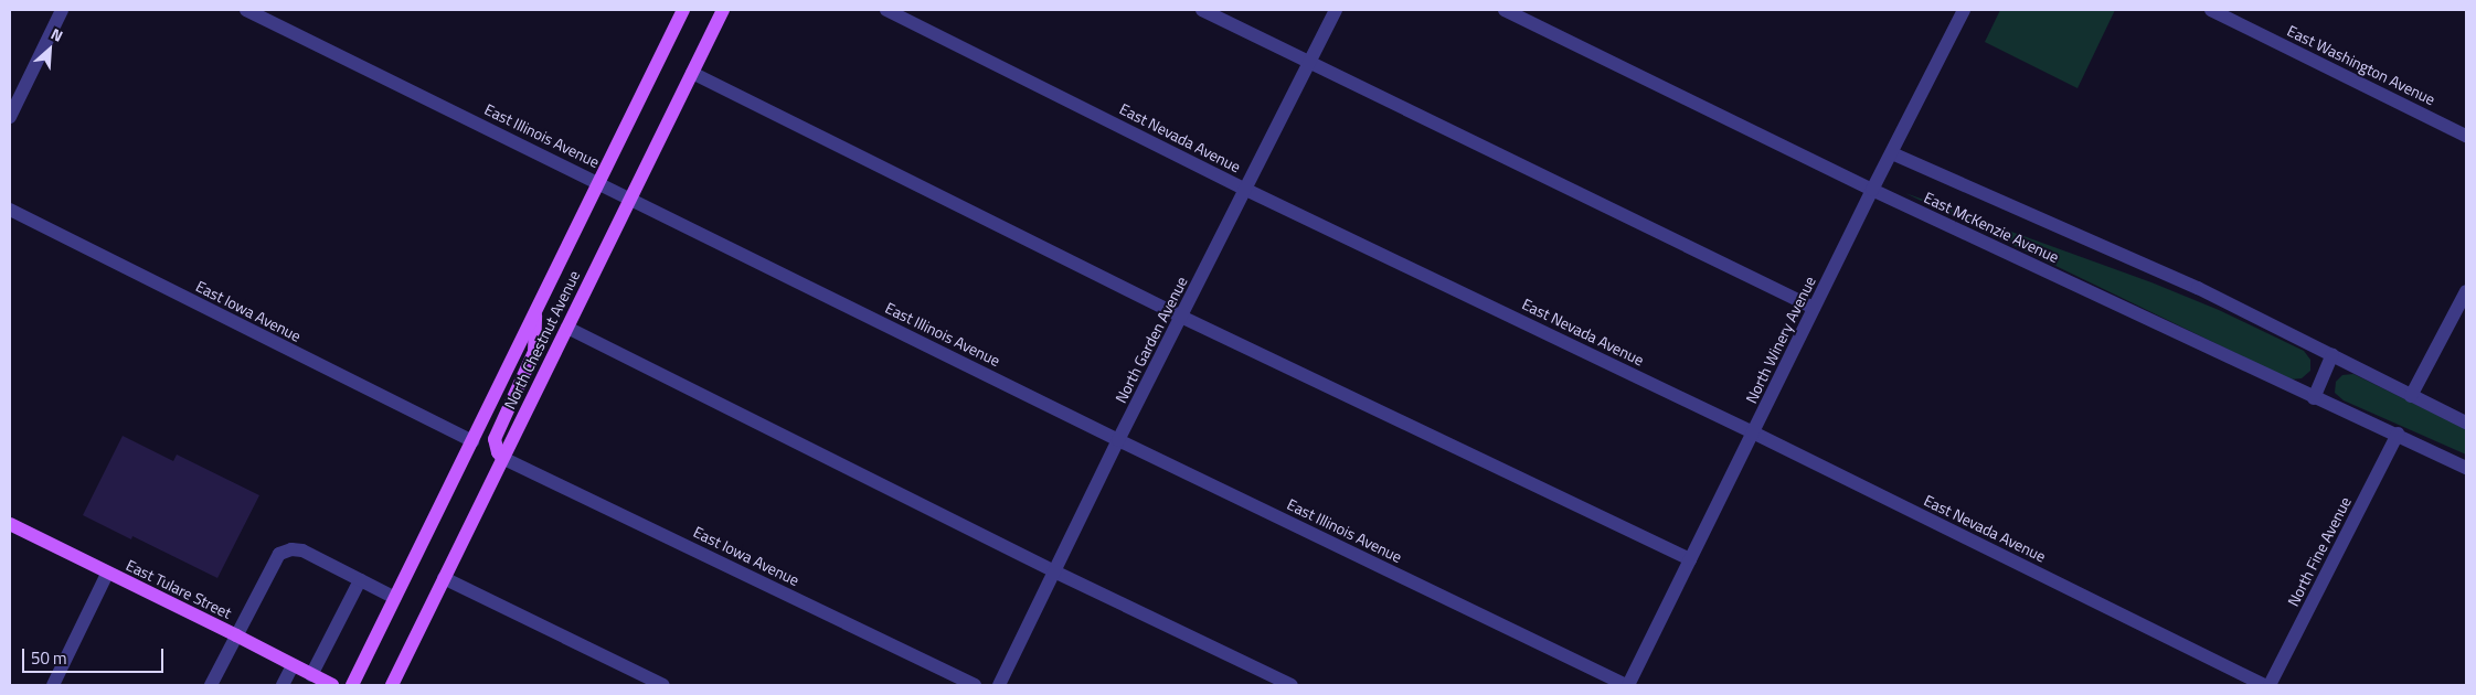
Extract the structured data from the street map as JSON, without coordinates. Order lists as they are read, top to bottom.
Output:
{
  "streets": {
    "main road": ["North Chestnut Avenue", "East Tulare Street"],
    "street": [
      "East Washington Avenue",
      "East Illinois Avenue",
      "East Nevada Avenue",
      "East McKenzie Avenue",
      "East Iowa Avenue",
      "North Garden Avenue",
      "North Winery Avenue",
      "North Fine Avenue"
    ]
  },
  "crossings": [
    ["East Illinois Avenue", "North Chestnut Avenue"],
    ["East Illinois Avenue", "North Garden Avenue"],
    ["East Illinois Avenue", "North Winery Avenue"],
    ["East Nevada Avenue", "North Garden Avenue"],
    ["East Nevada Avenue", "North Winery Avenue"],
    ["East McKenzie Avenue", "North Winery Avenue"],
    ["East McKenzie Avenue", "North Fine Avenue"],
    ["East Iowa Avenue", "North Chestnut Avenue"]
  ],
  "scale_bar": "50 m",
  "north": "top right"
}
